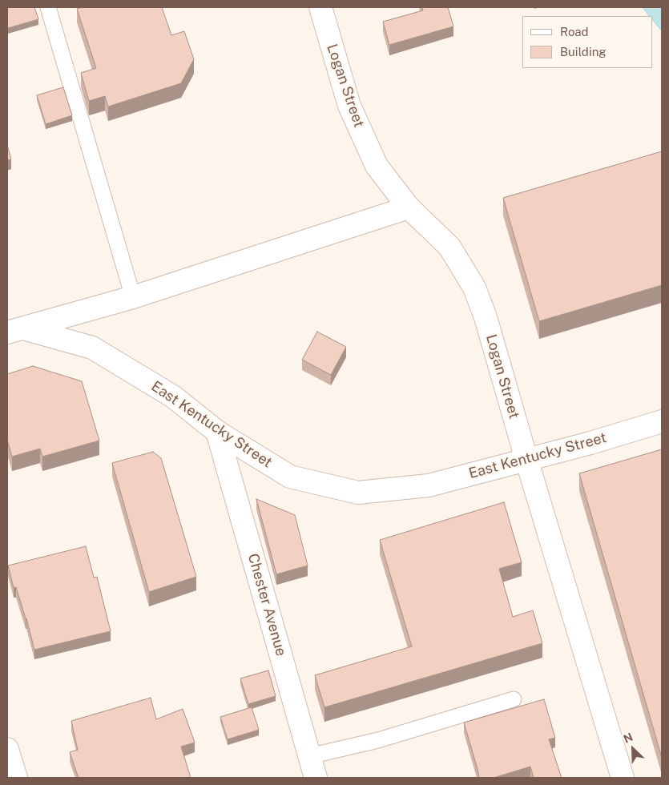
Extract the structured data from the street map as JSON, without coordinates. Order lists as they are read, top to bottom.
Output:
{
  "streets": {
    "street": ["Logan Street", "East Kentucky Street", "Chester Avenue"]
  },
  "crossings": [
    ["Logan Street", "East Kentucky Street"],
    ["East Kentucky Street", "Chester Avenue"]
  ],
  "legend": ["Road", "Building"],
  "north": "top left"
}
